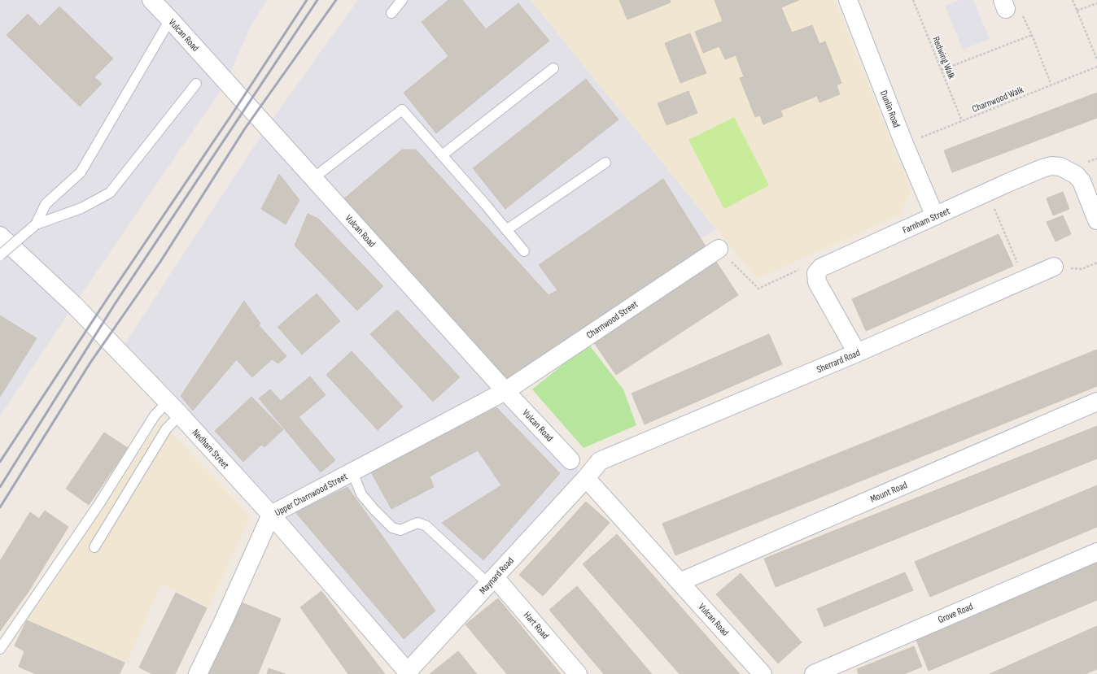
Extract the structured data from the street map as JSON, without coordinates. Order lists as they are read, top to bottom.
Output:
{
  "streets": {
    "street": [
      "Vulcan Road",
      "Dunlin Road",
      "Farnham Street",
      "Charnwood Street",
      "Sherrard Road",
      "Nedham Street",
      "Mount Road",
      "Upper Charnwood Street",
      "Maynard Road",
      "Grove Road",
      "Hart Road"
    ],
    "path": ["Redwing Walk", "Charnwood Walk"]
  },
  "crossings": [
    ["Vulcan Road", "Charnwood Street"],
    ["Vulcan Road", "Sherrard Road"],
    ["Vulcan Road", "Mount Road"],
    ["Vulcan Road", "Upper Charnwood Street"],
    ["Vulcan Road", "Maynard Road"],
    ["Redwing Walk", "Charnwood Walk"],
    ["Charnwood Walk", "Dunlin Road"],
    ["Dunlin Road", "Farnham Street"],
    ["Charnwood Street", "Upper Charnwood Street"],
    ["Sherrard Road", "Maynard Road"],
    ["Nedham Street", "Upper Charnwood Street"],
    ["Nedham Street", "Maynard Road"],
    ["Maynard Road", "Hart Road"]
  ]
}
